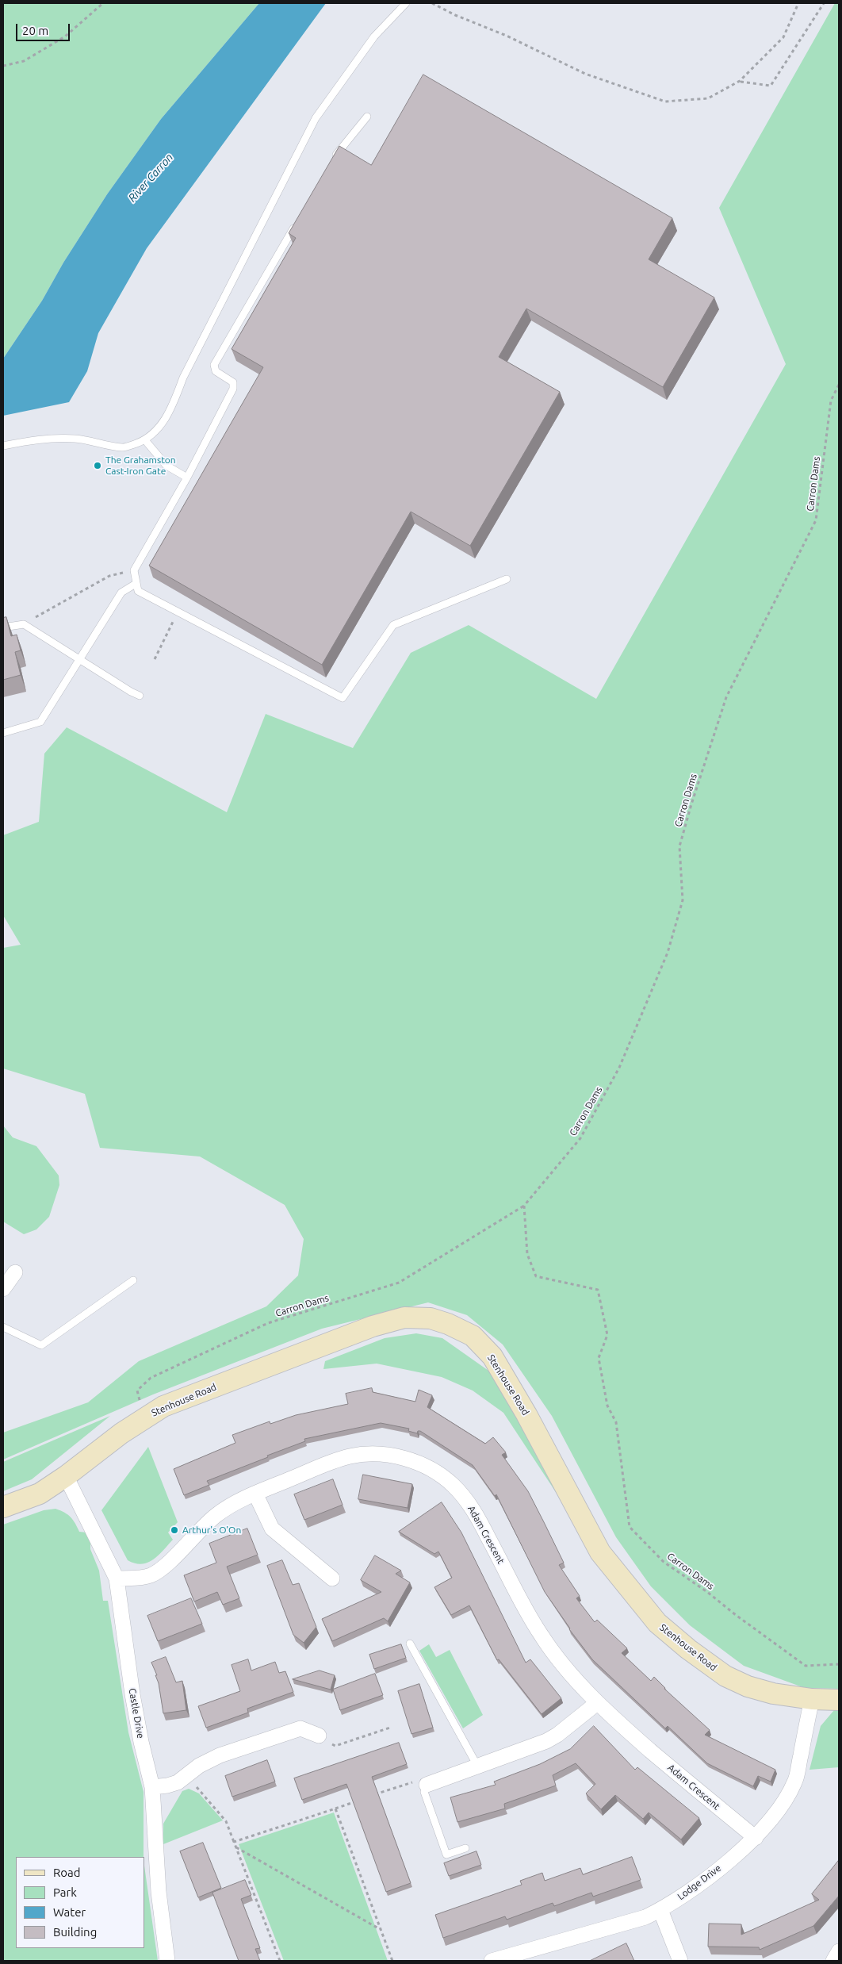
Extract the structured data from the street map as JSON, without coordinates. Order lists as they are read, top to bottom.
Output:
{
  "streets": {
    "street": [
      "Stenhouse Road",
      "Adam Crescent",
      "Castle Drive",
      "Lodge Drive"
    ],
    "path": ["Carron Dams"]
  },
  "crossings": [
    ["Stenhouse Road", "Castle Drive"],
    ["Stenhouse Road", "Lodge Drive"],
    ["Adam Crescent", "Castle Drive"],
    ["Adam Crescent", "Lodge Drive"]
  ],
  "water": ["River Carron"],
  "places": ["The Grahamston Cast-Iron Gate", "Arthur's O'On"],
  "legend": [
    "Road",
    "Park",
    "Water",
    "Building"
  ],
  "scale_bar": "20 m"
}
